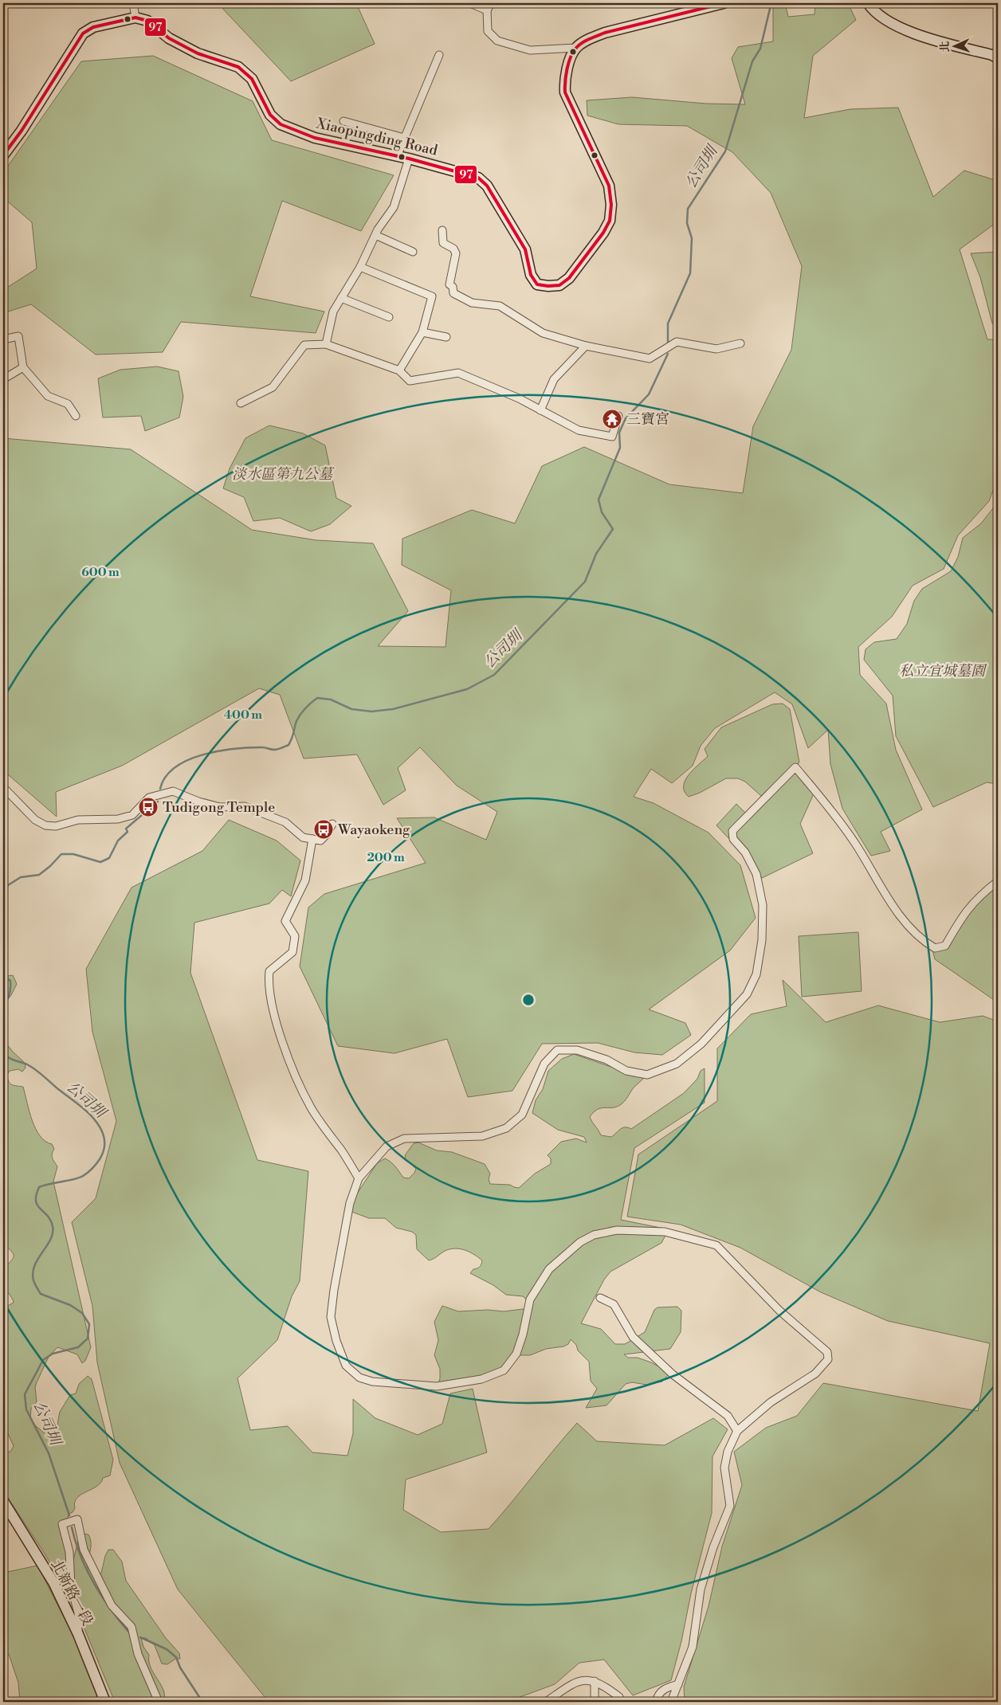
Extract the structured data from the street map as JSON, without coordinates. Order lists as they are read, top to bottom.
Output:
{
  "streets": {
    "street": ["Xiaopingding Road", "北新路一段"]
  },
  "water": ["公司圳"],
  "parks": ["淡水區第九公墓", "私立宜城墓園"],
  "places": {
    "temple": ["三寶宮"],
    "bus stop": ["Tudigong Temple", "Wayaokeng"]
  },
  "lines": ["transit line 97"],
  "north": "left",
  "rings": ["600 m", "400 m", "200 m"]
}
